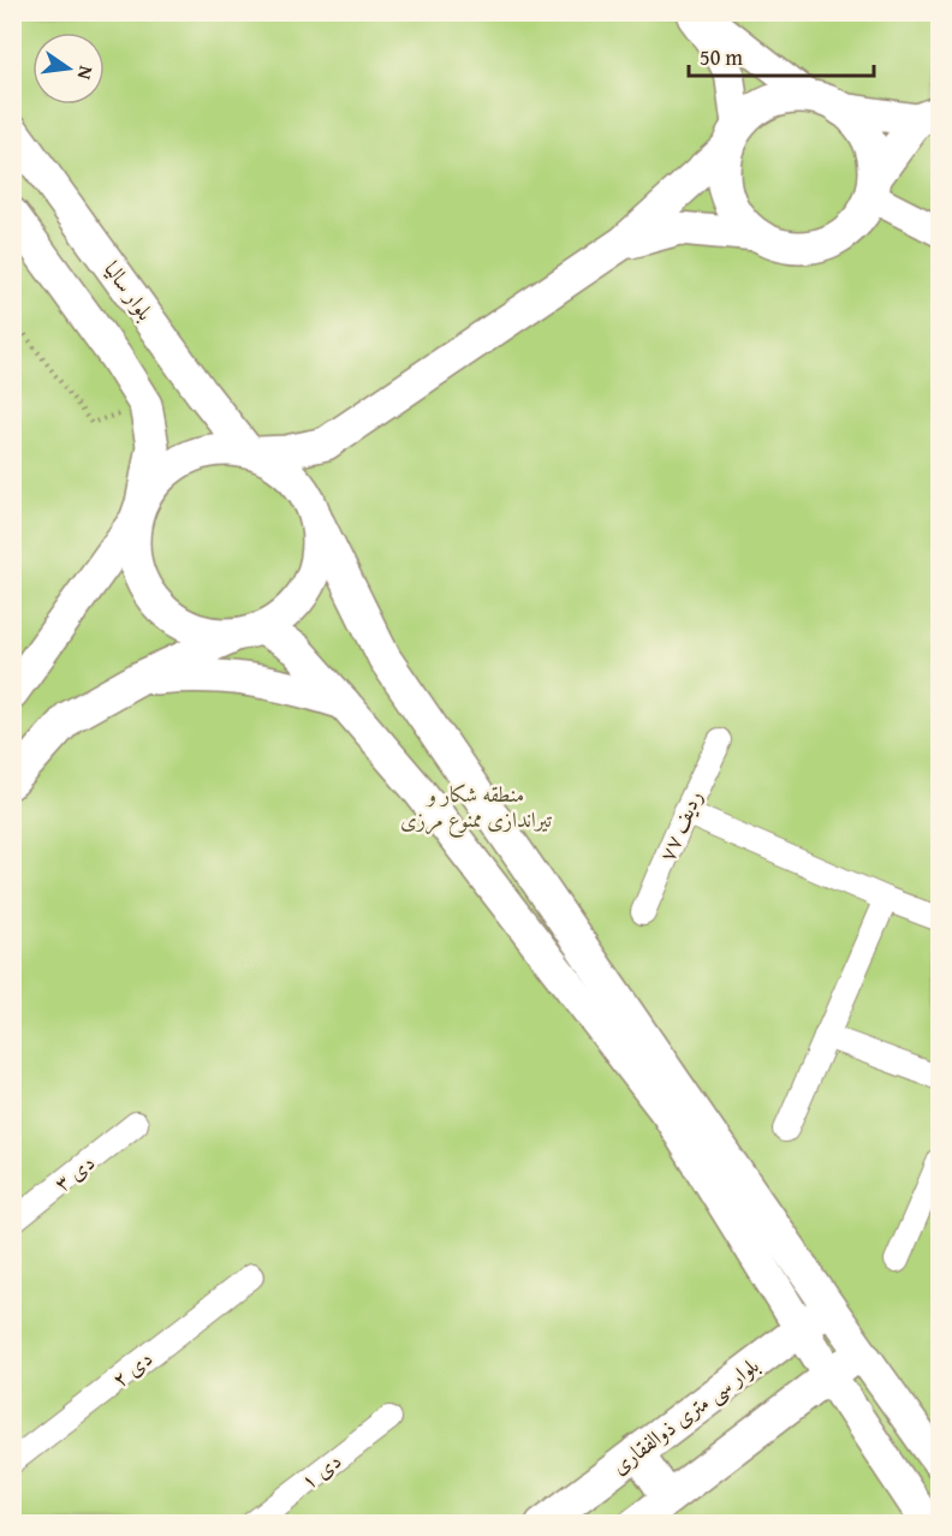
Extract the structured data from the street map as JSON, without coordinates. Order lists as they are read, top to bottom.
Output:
{
  "streets": {
    "main road": ["بلوار سالیا", "بلوار سی متری ذوالفقاری"],
    "street": [
      "ردیف ۷۷",
      "دی ۳",
      "دی ۲",
      "دی ۱"
    ]
  },
  "parks": ["منطقه شکار و تیراندازی ممنوع مرزی"],
  "scale_bar": "50 m",
  "north": "right"
}
